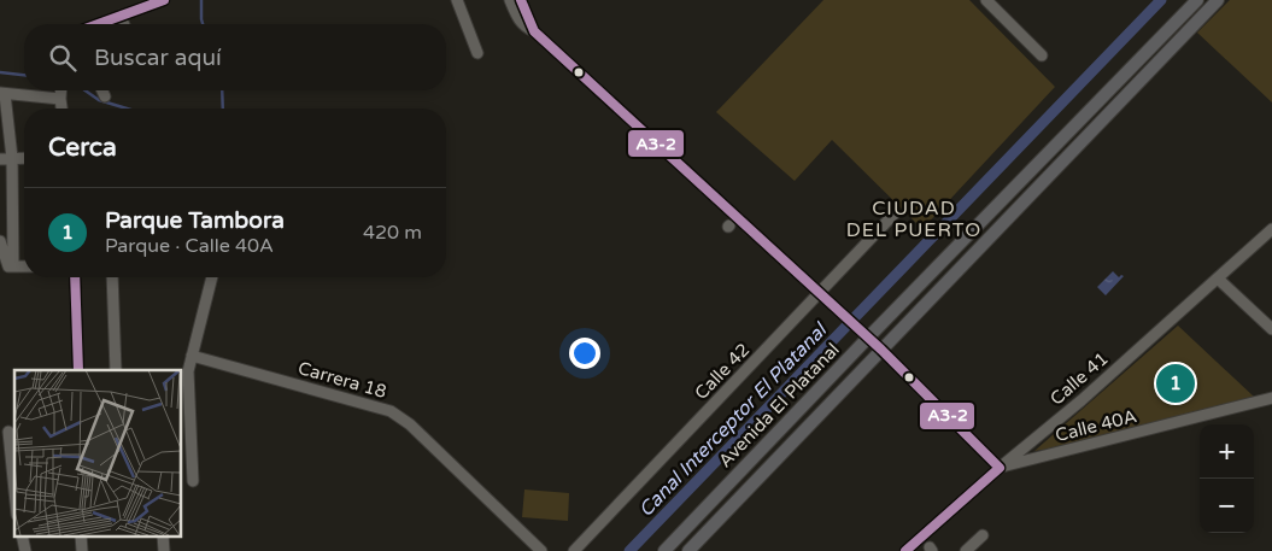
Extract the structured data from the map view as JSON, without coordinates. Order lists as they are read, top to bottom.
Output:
{
  "streets": {
    "main road": ["Avenida El Platanal"],
    "street": [
      "Calle 42",
      "Calle 41",
      "Carrera 18",
      "Calle 40A"
    ]
  },
  "crossings": [
    ["Calle 41", "Calle 40A"]
  ],
  "districts": ["CIUDAD DEL PUERTO"],
  "water": ["Canal Interceptor El Platanal"],
  "lines": ["transit line A3-2"],
  "page": {
    "search": "Buscar aquí",
    "heading": "Cerca",
    "list": [
      {
        "mark": "1",
        "name": "Parque Tambora",
        "note": "Parque · Calle 40A",
        "value": "420 m"
      }
    ],
    "pins": "1",
    "map_buttons": ["+", "−"]
  }
}
